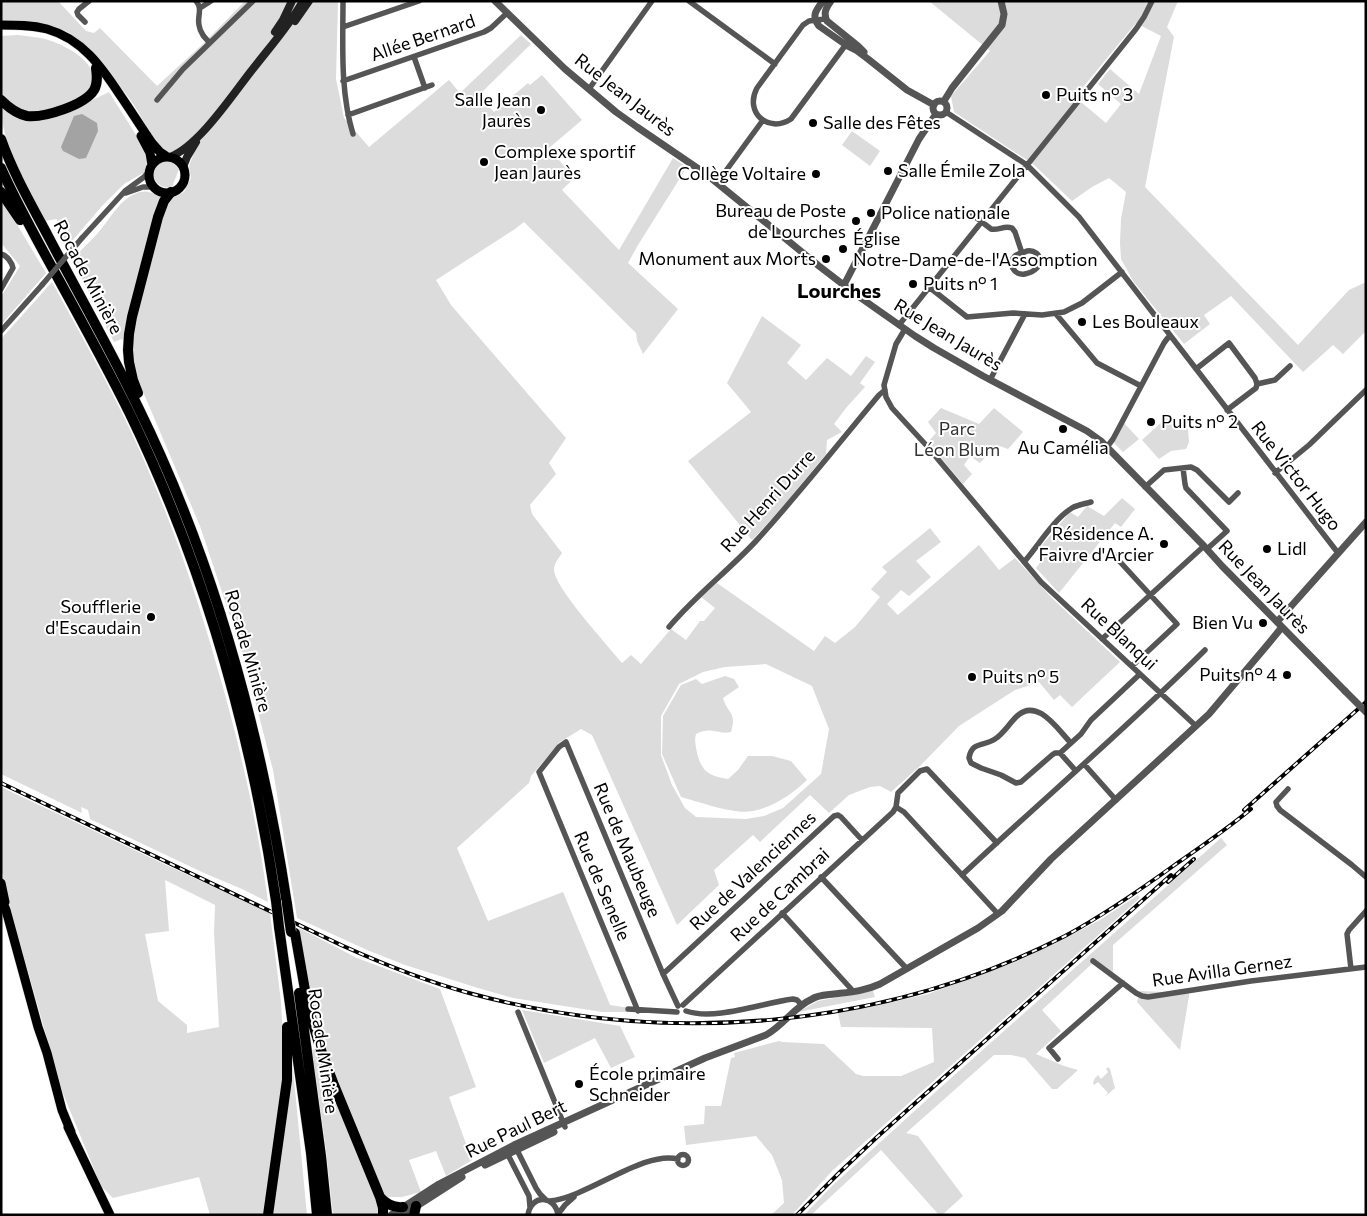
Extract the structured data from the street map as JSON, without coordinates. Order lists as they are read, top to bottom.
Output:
{
  "streets": {
    "highway": ["Rocade Minière"],
    "street": [
      "Allée Bernard",
      "Rue Jean Jaurès",
      "Rue Victor Hugo",
      "Rue Henri Durre",
      "Rue Blanqui",
      "Rue de Maubeuge",
      "Rue de Valenciennes",
      "Rue de Senelle",
      "Rue de Cambrai",
      "Rue Avilla Gernez",
      "Rue Paul Bert"
    ]
  },
  "crossings": [
    ["Allée Bernard", "Rue Jean Jaurès"],
    ["Rue Jean Jaurès", "Rue Paul Bert"],
    ["Rue Victor Hugo", "Rue Paul Bert"],
    ["Rue Henri Durre", "Rue Blanqui"],
    ["Rue Blanqui", "Rue Paul Bert"],
    ["Rue de Maubeuge", "Rue de Valenciennes"],
    ["Rue de Maubeuge", "Rue de Senelle"],
    ["Rue de Maubeuge", "Rue de Cambrai"],
    ["Rue de Valenciennes", "Rue de Cambrai"]
  ],
  "districts": ["Lourches"],
  "parks": ["Parc Léon Blum"],
  "places": [
    "Puits n° 3",
    "Salle Jean Jaurès",
    "Salle des Fêtes",
    "Complexe sportif Jean Jaurès",
    "Salle Émile Zola",
    "Collège Voltaire",
    "Police nationale",
    "Bureau de Poste de Lourches",
    "Église Notre-Dame-de-l'Assomption",
    "Monument aux Morts",
    "Puits n° 1",
    "Les Bouleaux",
    "Puits n° 2",
    "Au Camélia",
    "Résidence A. Faivre d'Arcier",
    "Lidl",
    "Soufflerie d'Escaudain",
    "Bien Vu",
    "Puits n° 4",
    "Puits n° 5",
    "École primaire Schneider"
  ]
}
